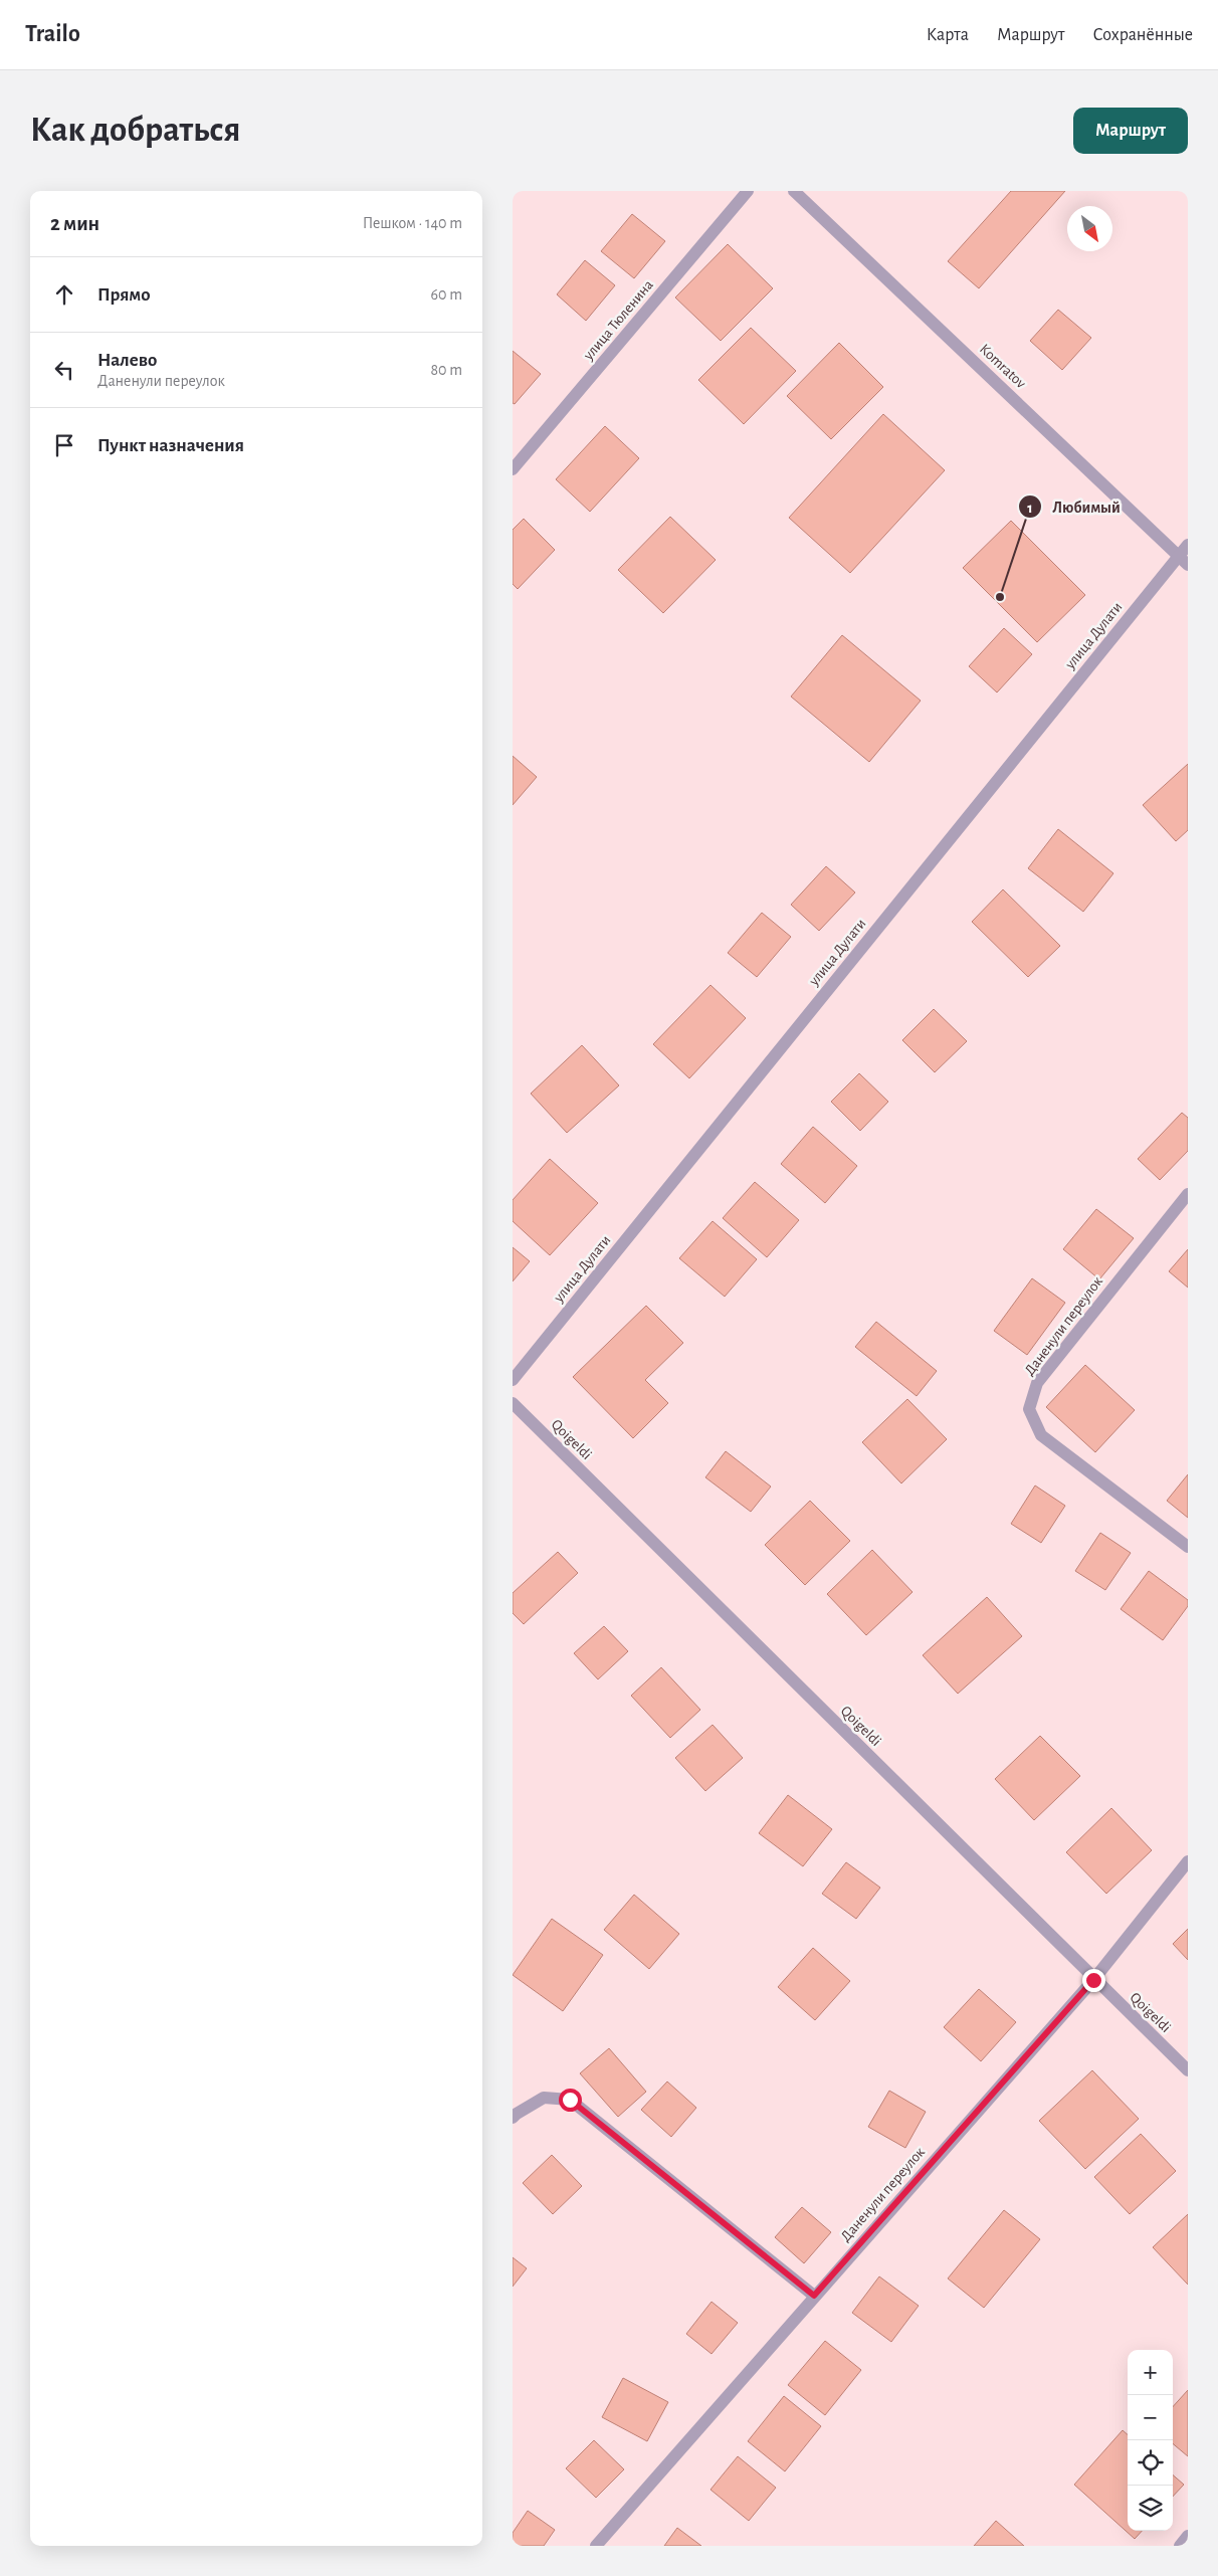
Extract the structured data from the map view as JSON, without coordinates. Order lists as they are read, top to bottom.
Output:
{
  "streets": {
    "street": [
      "улица Тюленина",
      "Komratov",
      "улица Дулати",
      "Даненули переулок",
      "Qoigeldi"
    ]
  },
  "crossings": [
    ["Komratov", "улица Дулати"],
    ["Даненули переулок", "Qoigeldi"]
  ],
  "places": ["Любимый"],
  "north": "bottom right",
  "page": {
    "header": "Trailo",
    "nav": ["Карта", "Маршрут", "Сохранённые"],
    "buttons": "Маршрут",
    "title": "Как добраться",
    "heading": ["2 мин", "Пешком · 140 m"],
    "list": [
      ["Прямо", "60 m"],
      ["Налево", "Даненули переулок", "80 m"],
      "Пункт назначения"
    ],
    "map_buttons": ["+", "−"]
  }
}
